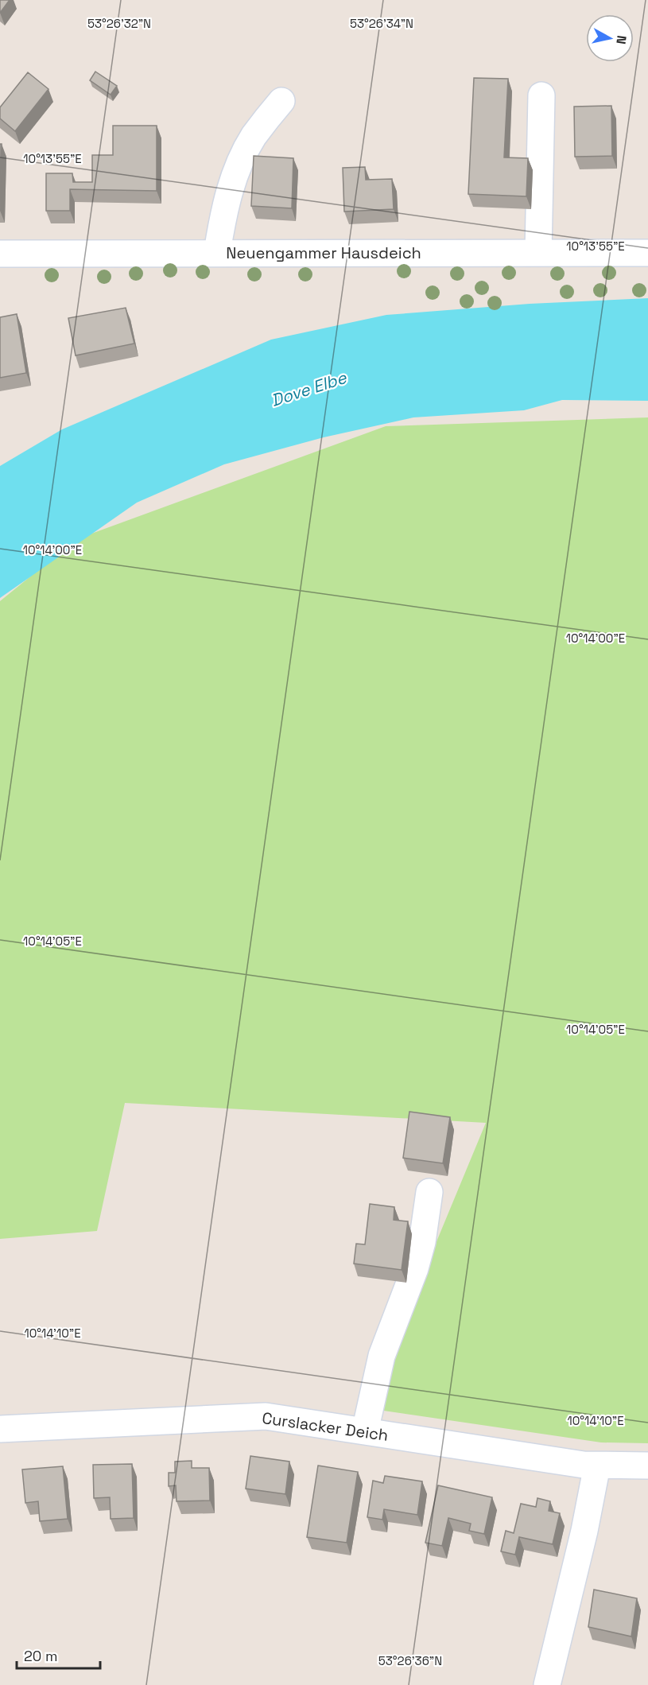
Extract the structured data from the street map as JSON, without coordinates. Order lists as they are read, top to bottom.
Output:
{
  "streets": {
    "street": ["Neuengammer Hausdeich", "Curslacker Deich"]
  },
  "water": ["Dove Elbe"],
  "scale_bar": "20 m",
  "north": "right",
  "coordinates": [
    "53°26'32\"N",
    "53°26'34\"N",
    "10°13'55\"E",
    "10°14'00\"E",
    "10°14'05\"E",
    "10°14'10\"E",
    "53°26'36\"N"
  ]
}
